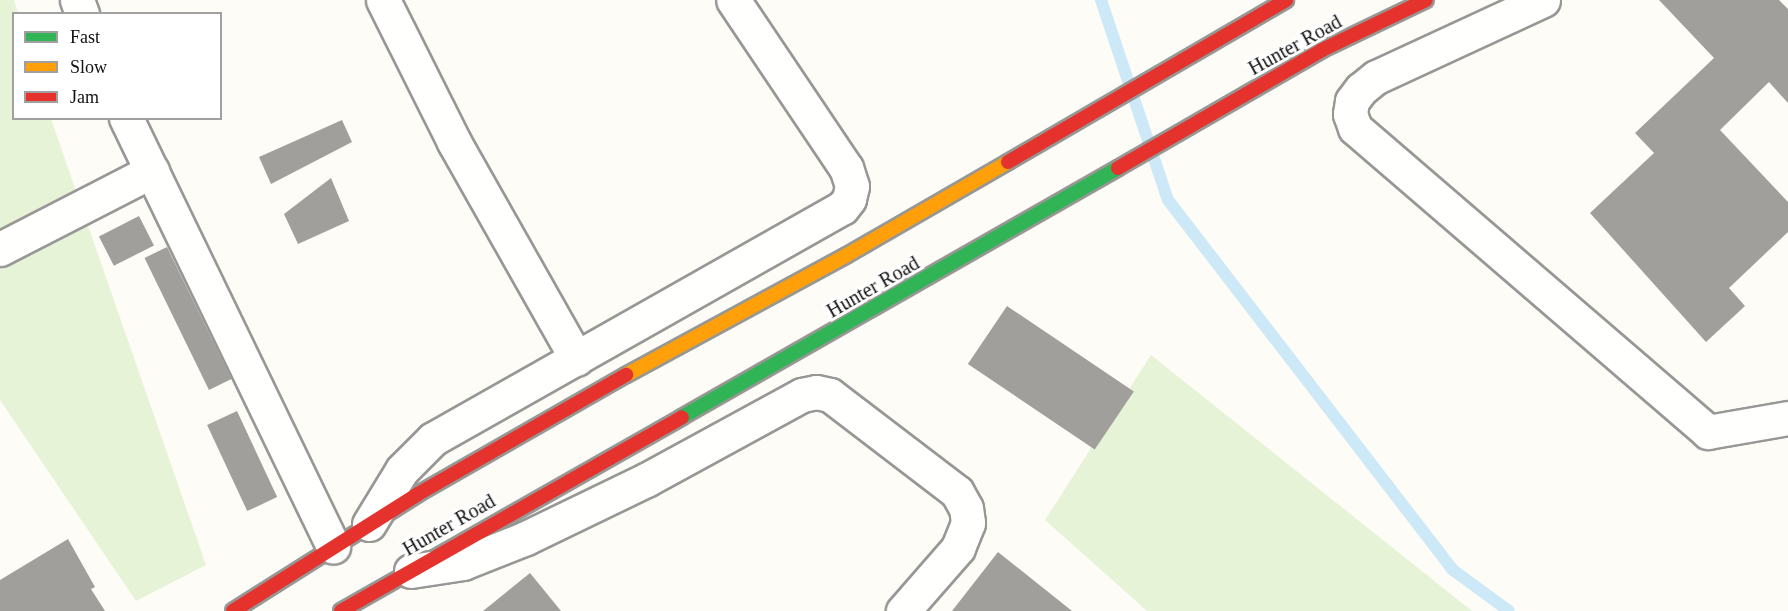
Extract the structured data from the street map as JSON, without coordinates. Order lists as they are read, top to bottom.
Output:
{
  "streets": {
    "street": ["Hunter Road"]
  },
  "legend": ["Fast", "Slow", "Jam"]
}
